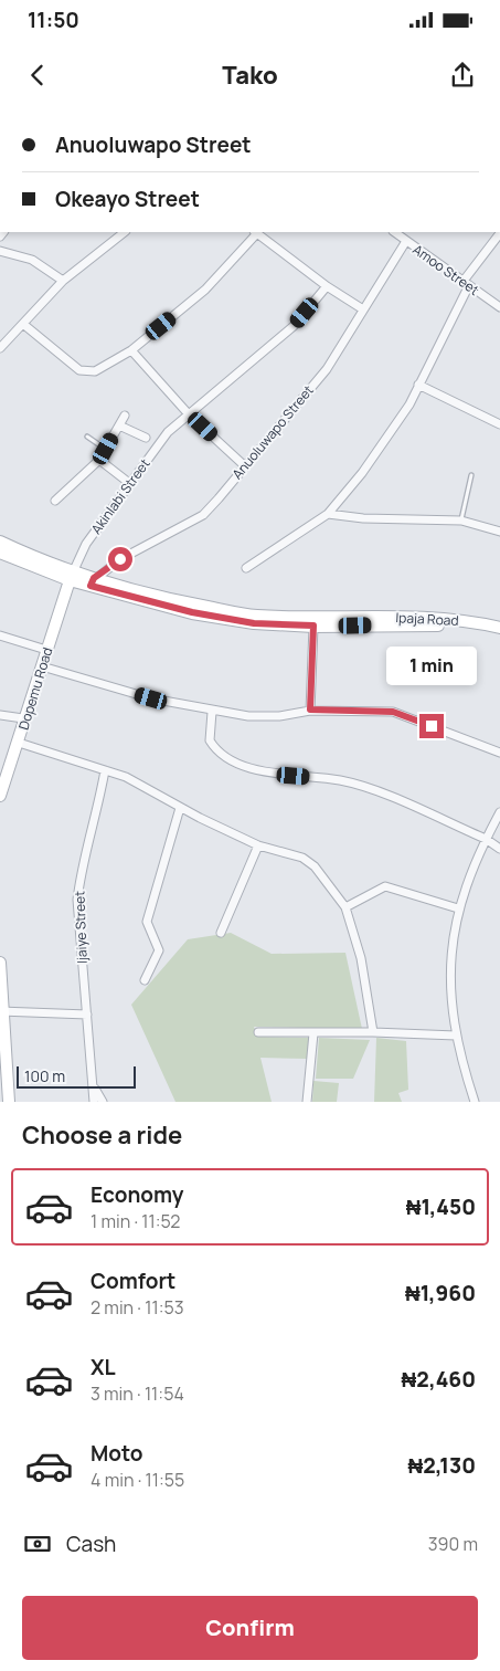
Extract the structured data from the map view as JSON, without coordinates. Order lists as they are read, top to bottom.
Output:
{
  "streets": {
    "main road": ["Ipaja Road", "Dopemu Road"],
    "street": [
      "Amoo Street",
      "Anuoluwapo Street",
      "Akinlabi Street",
      "Ijaiye Street"
    ]
  },
  "crossings": [
    ["Amoo Street", "Anuoluwapo Street"],
    ["Anuoluwapo Street", "Ipaja Road"],
    ["Akinlabi Street", "Ipaja Road"],
    ["Akinlabi Street", "Dopemu Road"],
    ["Ipaja Road", "Dopemu Road"]
  ],
  "scale_bar": "100 m",
  "page": {
    "status": "11:50",
    "header": "Tako",
    "banner": ["Anuoluwapo Street", "Okeayo Street"],
    "bubble": "1 min",
    "scale": "100 m",
    "heading": "Choose a ride",
    "list": [
      {
        "name": "Economy",
        "note": "1 min · 11:52",
        "value": "₦1,450"
      },
      {
        "name": "Comfort",
        "note": "2 min · 11:53",
        "value": "₦1,960"
      },
      {
        "name": "XL",
        "note": "3 min · 11:54",
        "value": "₦2,460"
      },
      {
        "name": "Moto",
        "note": "4 min · 11:55",
        "value": "₦2,130"
      }
    ],
    "pay": ["Cash", "390 m"],
    "buttons": "Confirm"
  }
}
